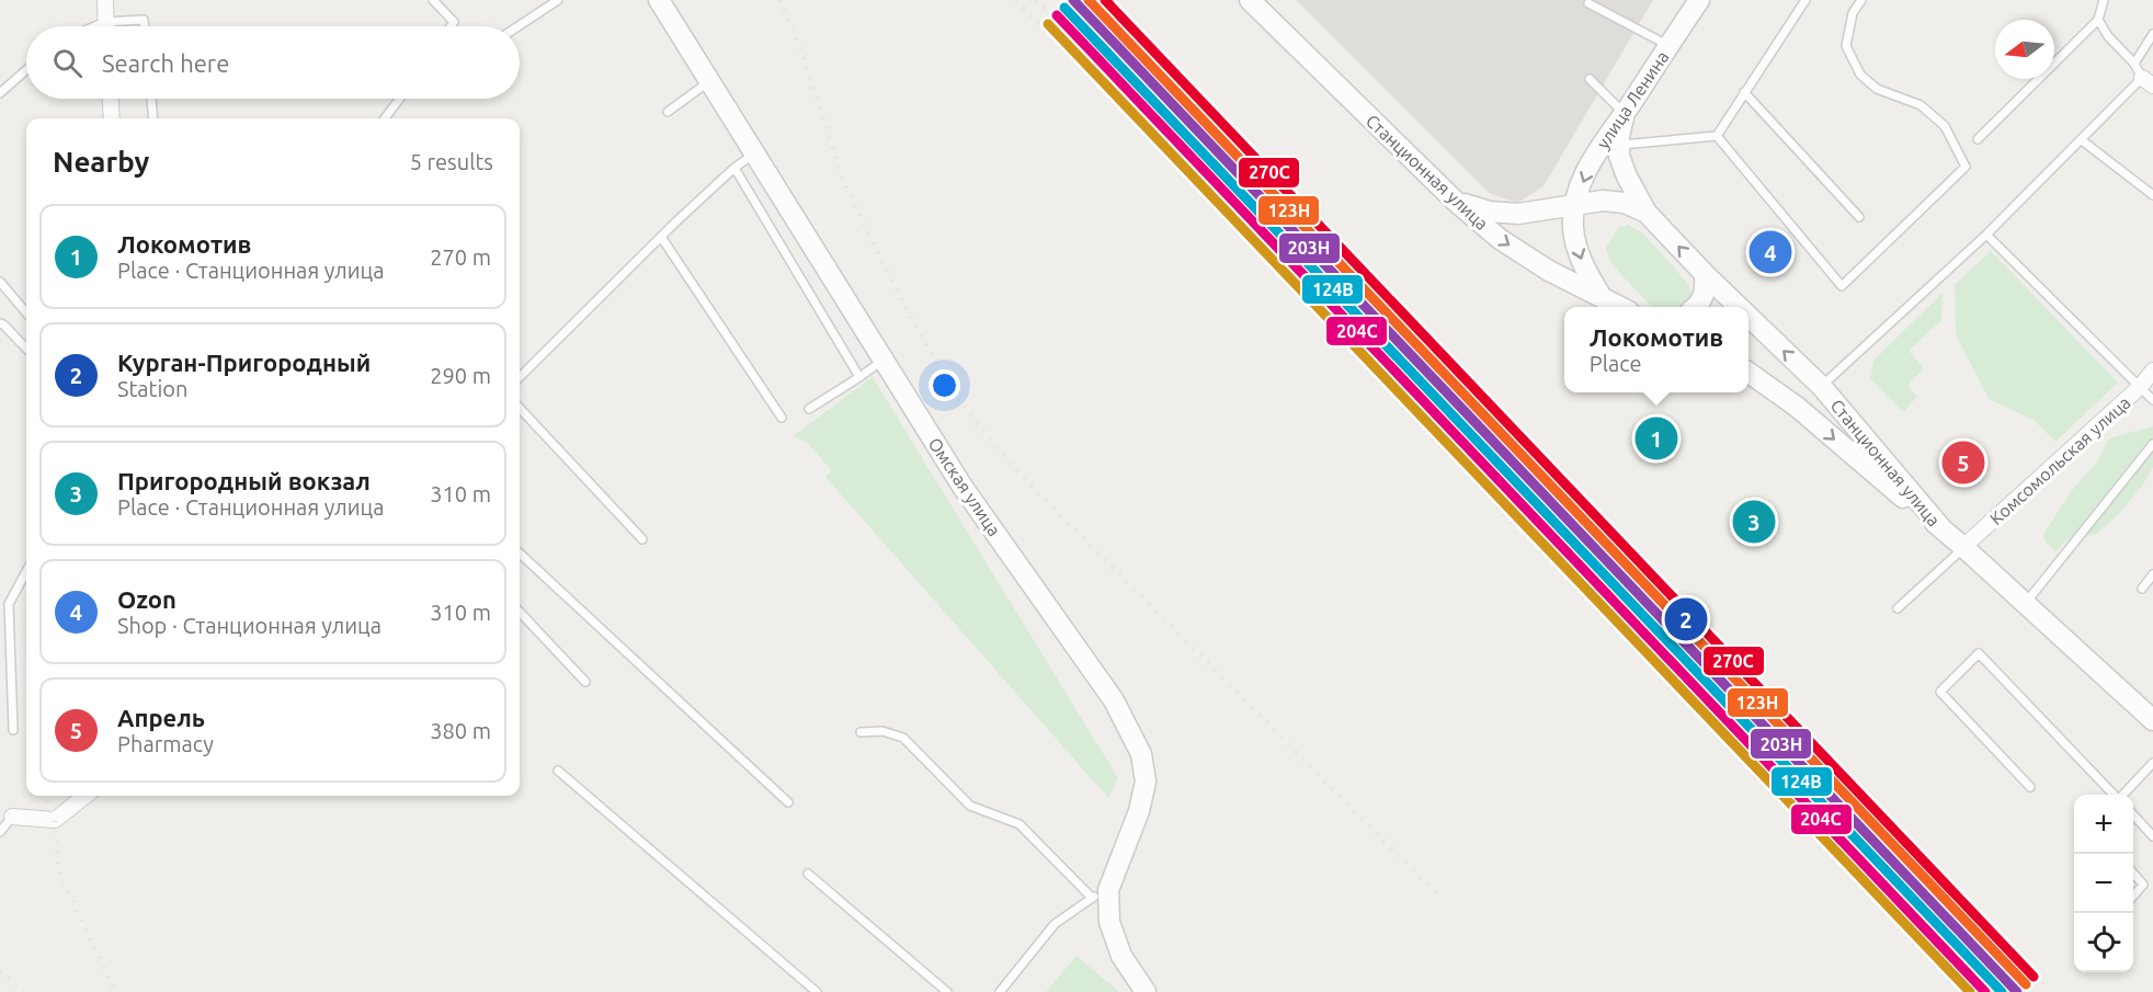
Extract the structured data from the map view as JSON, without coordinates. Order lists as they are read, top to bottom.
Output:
{
  "streets": {
    "main road": ["улица Ленина", "Станционная улица", "Омская улица"],
    "street": ["Комсомольская улица"]
  },
  "crossings": [
    ["улица Ленина", "Станционная улица"],
    ["Станционная улица", "Комсомольская улица"]
  ],
  "one_way": ["улица Ленина"],
  "lines": [
    "transit line 203Н",
    "transit line 123Н",
    "transit line 270С",
    "transit line 124В",
    "transit line 204С"
  ],
  "north": "left",
  "page": {
    "search": "Search here",
    "heading": ["Nearby", "5 results"],
    "list": [
      {
        "mark": "1",
        "name": "Локомотив",
        "note": "Place · Станционная улица",
        "value": "270 m"
      },
      {
        "mark": "2",
        "name": "Курган-Пригородный",
        "note": "Station",
        "value": "290 m"
      },
      {
        "mark": "3",
        "name": "Пригородный вокзал",
        "note": "Place · Станционная улица",
        "value": "310 m"
      },
      {
        "mark": "4",
        "name": "Ozon",
        "note": "Shop · Станционная улица",
        "value": "310 m"
      },
      {
        "mark": "5",
        "name": "Апрель",
        "note": "Pharmacy",
        "value": "380 m"
      }
    ],
    "pins": [
      "4",
      "1",
      "5",
      "3",
      "2"
    ],
    "popup": ["Локомотив", "Place"],
    "map_buttons": ["+", "−"]
  }
}
